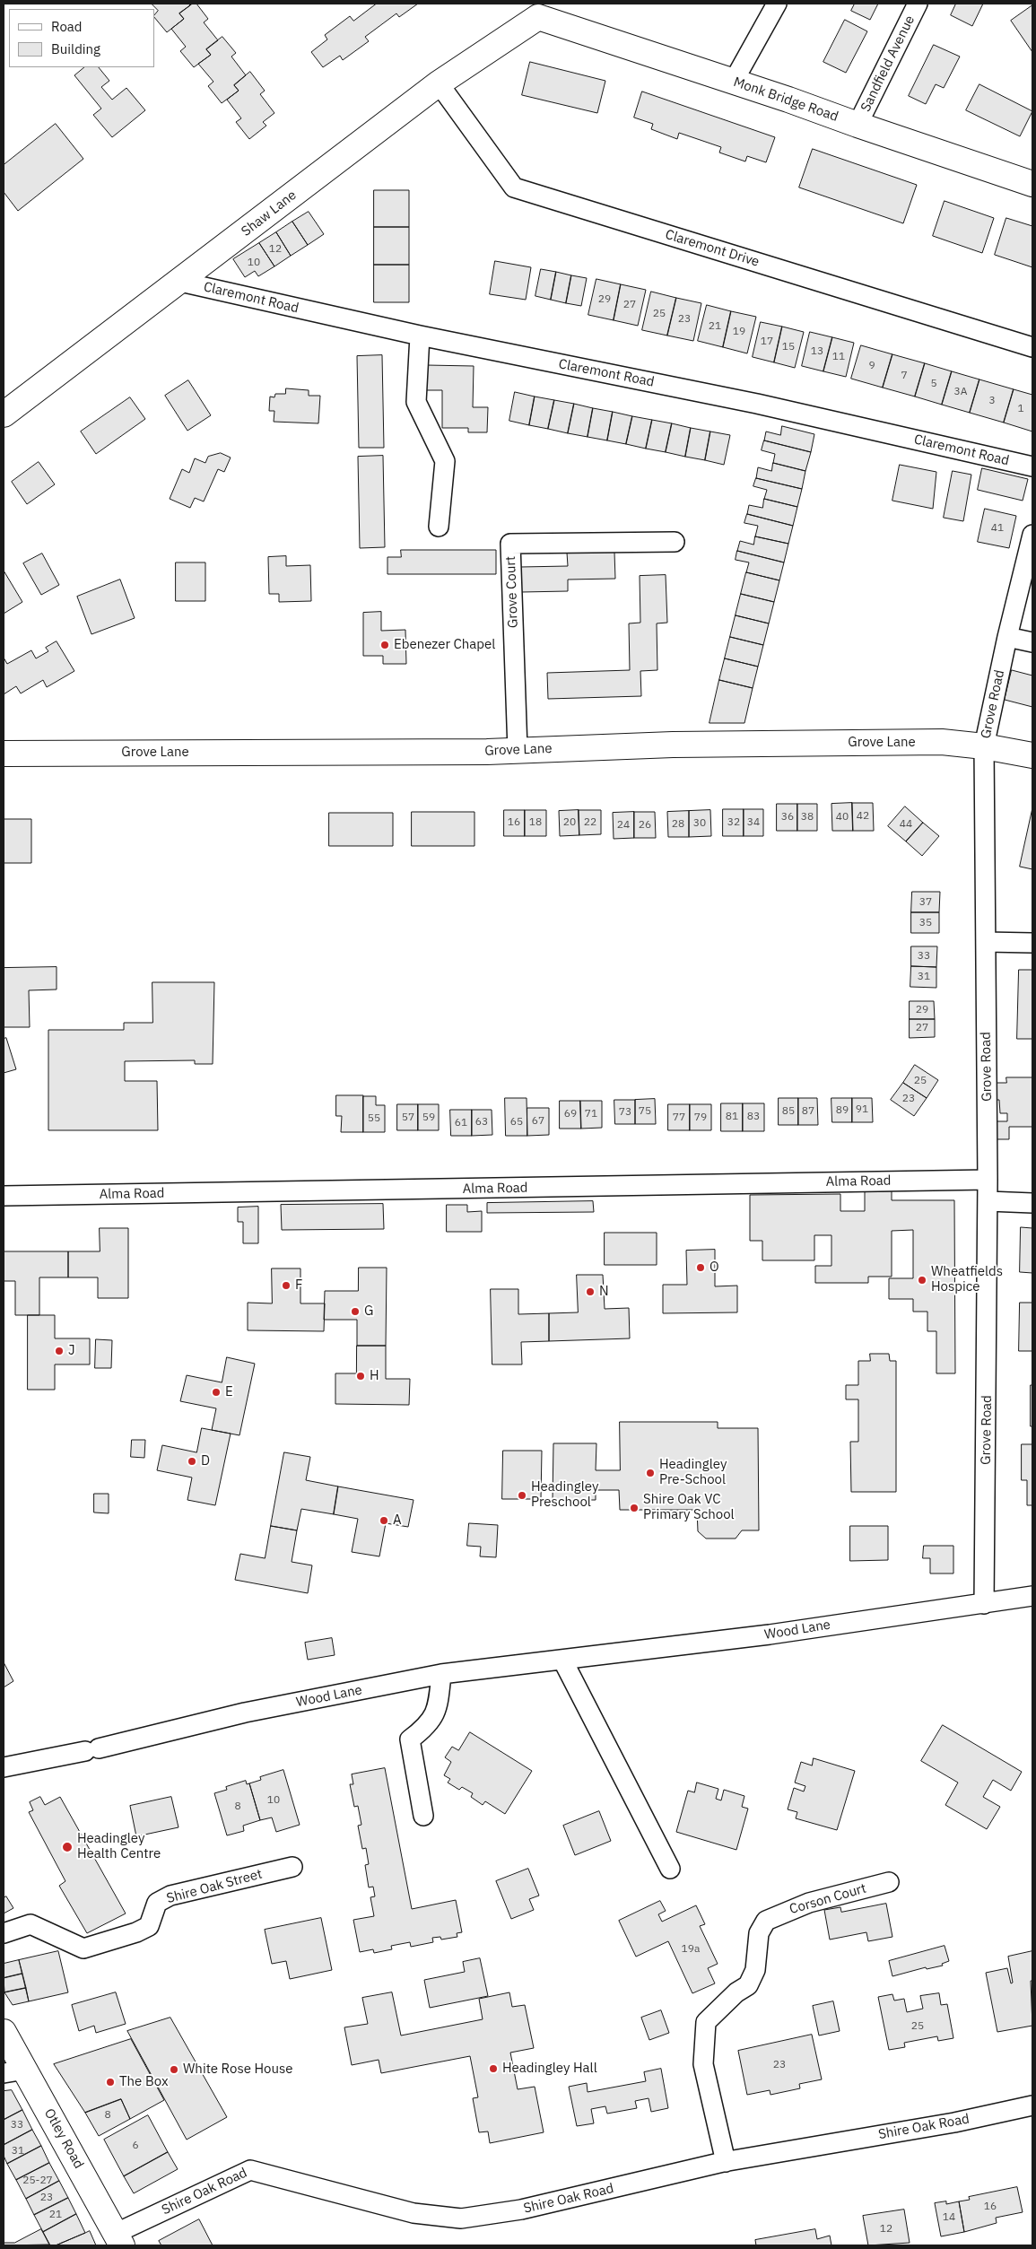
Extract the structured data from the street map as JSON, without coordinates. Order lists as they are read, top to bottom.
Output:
{
  "streets": {
    "main road": [
      "Monk Bridge Road",
      "Shaw Lane",
      "Grove Lane",
      "Otley Road"
    ],
    "street": [
      "Sandfield Avenue",
      "Claremont Drive",
      "Claremont Road",
      "Grove Court",
      "Grove Road",
      "Alma Road",
      "Wood Lane",
      "Shire Oak Street",
      "Corson Court",
      "Shire Oak Road"
    ]
  },
  "crossings": [
    ["Sandfield Avenue", "Monk Bridge Road"],
    ["Monk Bridge Road", "Shaw Lane"],
    ["Shaw Lane", "Claremont Drive"],
    ["Shaw Lane", "Claremont Road"],
    ["Grove Court", "Grove Lane"],
    ["Grove Road", "Grove Lane"],
    ["Grove Road", "Alma Road"],
    ["Grove Road", "Wood Lane"],
    ["Corson Court", "Shire Oak Road"],
    ["Shire Oak Road", "Otley Road"]
  ],
  "places": [
    "Ebenezer Chapel",
    "O",
    "Wheatfields Hospice",
    "F",
    "N",
    "G",
    "J",
    "H",
    "E",
    "D",
    "Headingley Pre-School",
    "Headingley Preschool",
    "Shire Oak VC Primary School",
    "A",
    "Headingley Health Centre",
    "Headingley Hall",
    "White Rose House",
    "The Box"
  ],
  "house_numbers": [
    "12",
    "10",
    "29",
    "27",
    "25",
    "23",
    "21",
    "19",
    "17",
    "15",
    "13",
    "11",
    "9",
    "7",
    "5",
    "3A",
    "3",
    "1",
    "41",
    "42",
    "36",
    "38",
    "40",
    "16",
    "18",
    "20",
    "22",
    "32",
    "34",
    "30",
    "28",
    "44",
    "24",
    "26",
    "37",
    "35",
    "33",
    "31",
    "29",
    "27",
    "25",
    "23",
    "91",
    "89",
    "75",
    "85",
    "87",
    "73",
    "69",
    "71",
    "81",
    "83",
    "57",
    "59",
    "77",
    "79",
    "55",
    "67",
    "63",
    "65",
    "61",
    "10",
    "8",
    "19a",
    "25",
    "23",
    "8",
    "33",
    "6",
    "31",
    "25-27",
    "23",
    "16",
    "21",
    "14",
    "12"
  ],
  "legend": ["Road", "Building"]
}
